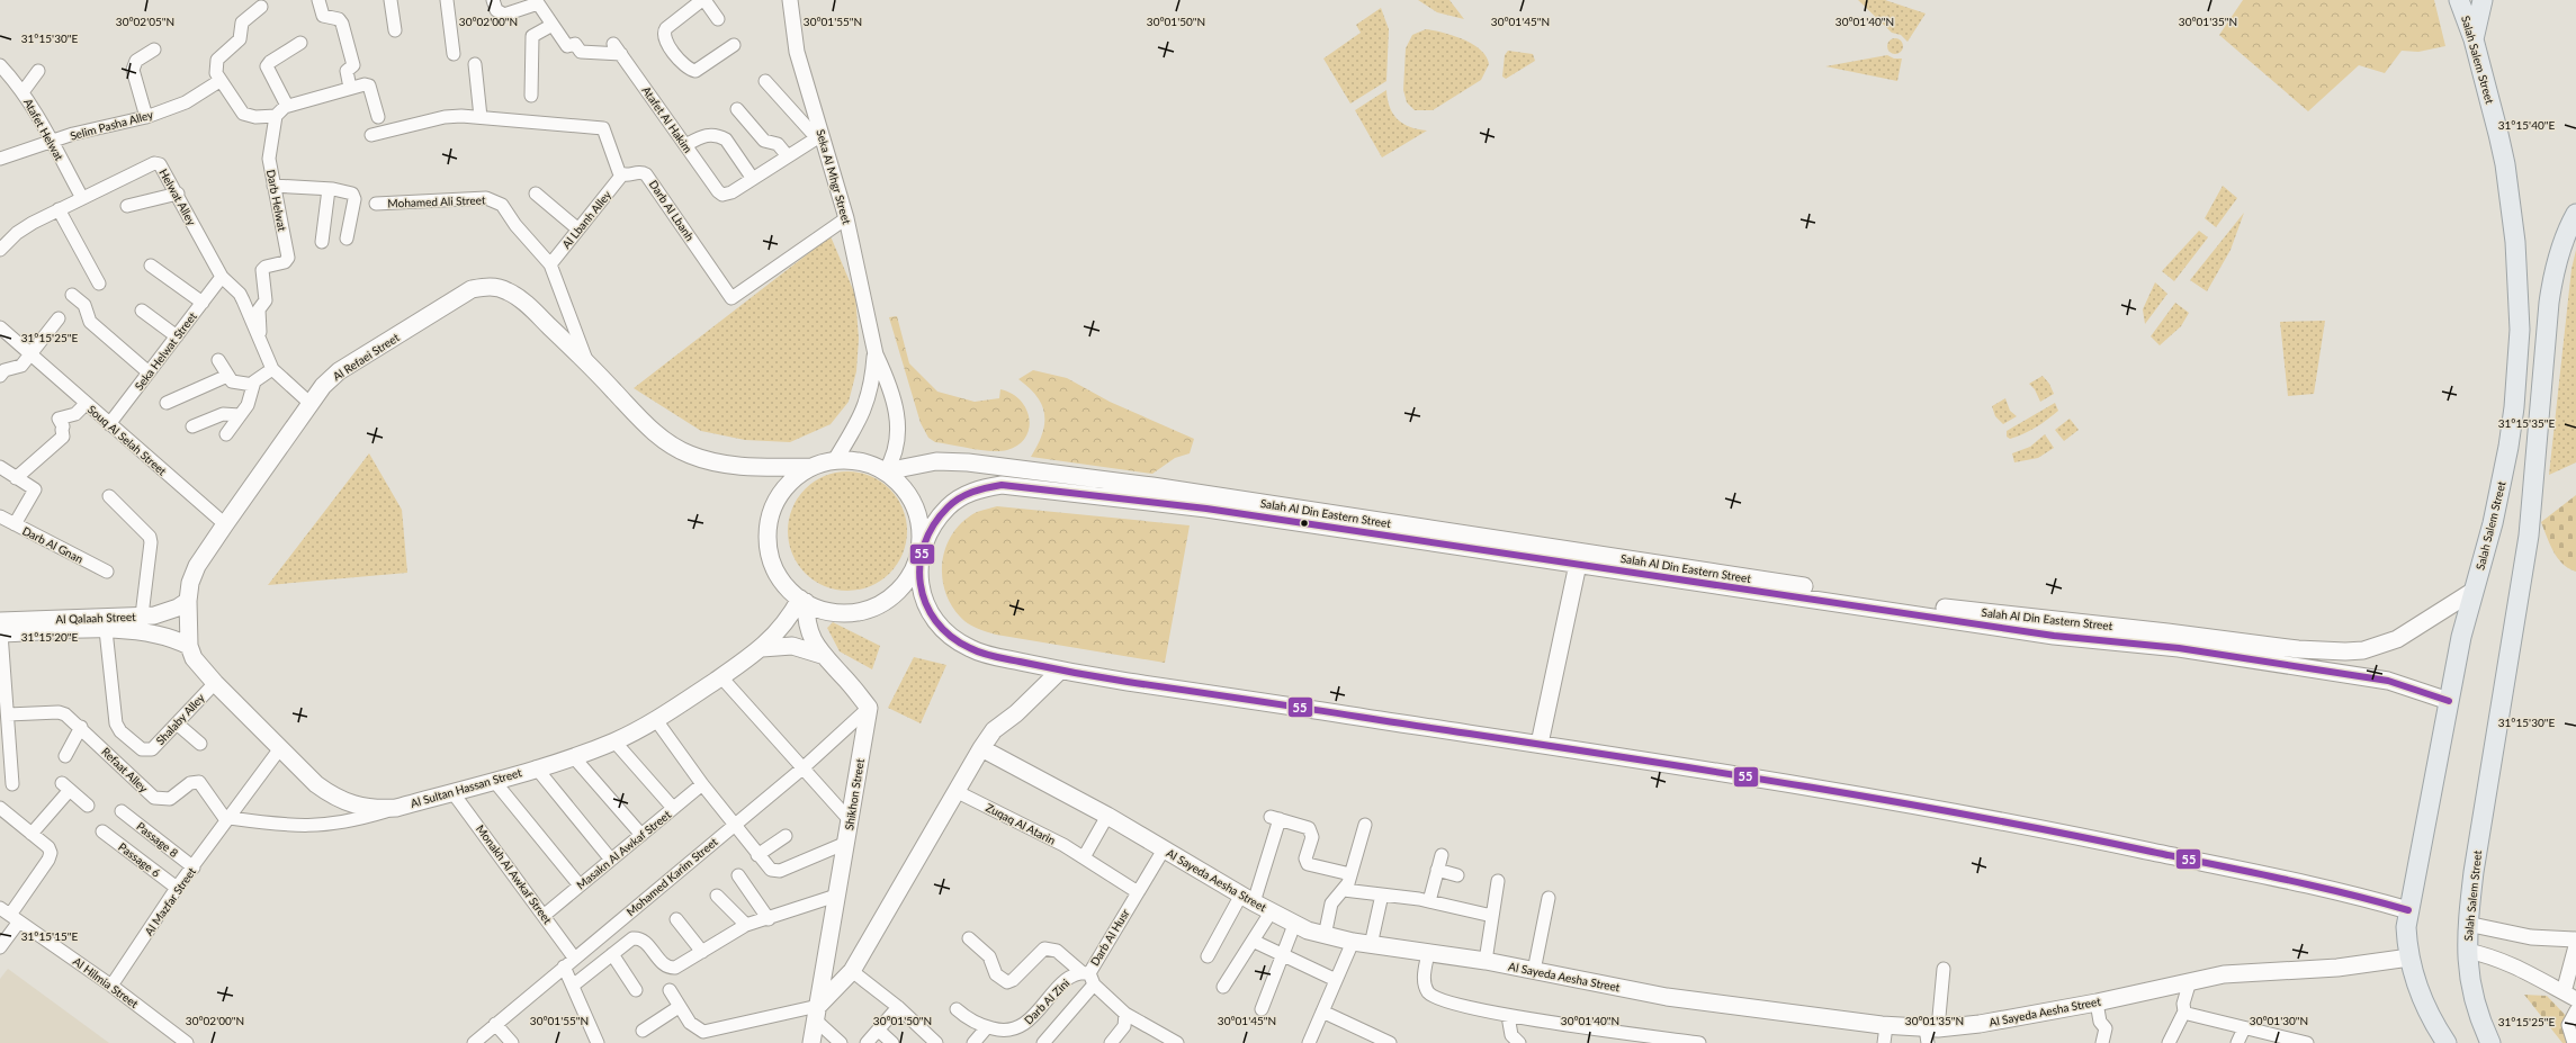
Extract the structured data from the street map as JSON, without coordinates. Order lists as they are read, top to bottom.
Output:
{
  "streets": {
    "main road": [
      "Salah Salem Street",
      "Al Refaei Street",
      "Salah Al Din Eastern Street",
      "Al Qalaah Street",
      "Al Sultan Hassan Street",
      "Shikhon Street",
      "Al Sayeda Aesha Street"
    ],
    "street": [
      "Atafet Al Hakim",
      "Selim Pasha Alley",
      "Atafet Helwat",
      "Seka Al Mhgr Street",
      "Helwat Alley",
      "Darb Helwat",
      "Mohamed Ali Street",
      "Darb Al Lbanh",
      "Al Lbanh Alley",
      "Seka Helwat Street",
      "Souq Al Selah Street",
      "Darb Al Gnan",
      "Shalaby Alley",
      "Refaat Alley",
      "Zuqaq Al Atarin",
      "Passage 8",
      "Masakn Al Awkaf Street",
      "Passage 6",
      "Monakh Al Awkaf Street",
      "Mohamed Karim Street",
      "Al Mazfar Street",
      "Darb Al Husr",
      "Al Hilmia Street",
      "Darb Al Zini"
    ]
  },
  "crossings": [
    ["Salah Salem Street", "Salah Al Din Eastern Street"],
    ["Salah Salem Street", "Al Sayeda Aesha Street"],
    ["Selim Pasha Alley", "Atafet Helwat"],
    ["Atafet Helwat", "Helwat Alley"],
    ["Seka Al Mhgr Street", "Darb Al Lbanh"],
    ["Seka Al Mhgr Street", "Al Refaei Street"],
    ["Seka Al Mhgr Street", "Salah Al Din Eastern Street"],
    ["Seka Al Mhgr Street", "Al Sultan Hassan Street"],
    ["Helwat Alley", "Darb Helwat"],
    ["Helwat Alley", "Seka Helwat Street"],
    ["Mohamed Ali Street", "Al Lbanh Alley"],
    ["Mohamed Ali Street", "Al Refaei Street"],
    ["Darb Al Lbanh", "Al Lbanh Alley"],
    ["Seka Helwat Street", "Souq Al Selah Street"],
    ["Al Refaei Street", "Souq Al Selah Street"],
    ["Al Refaei Street", "Salah Al Din Eastern Street"],
    ["Al Refaei Street", "Al Qalaah Street"],
    ["Al Refaei Street", "Al Sultan Hassan Street"],
    ["Salah Al Din Eastern Street", "Al Sultan Hassan Street"],
    ["Al Qalaah Street", "Shalaby Alley"],
    ["Al Qalaah Street", "Al Sultan Hassan Street"],
    ["Shalaby Alley", "Al Sultan Hassan Street"],
    ["Refaat Alley", "Al Mazfar Street"],
    ["Al Sultan Hassan Street", "Monakh Al Awkaf Street"],
    ["Al Sultan Hassan Street", "Al Mazfar Street"],
    ["Shikhon Street", "Mohamed Karim Street"],
    ["Zuqaq Al Atarin", "Darb Al Husr"],
    ["Passage 8", "Al Mazfar Street"],
    ["Masakn Al Awkaf Street", "Monakh Al Awkaf Street"],
    ["Passage 6", "Al Mazfar Street"],
    ["Monakh Al Awkaf Street", "Mohamed Karim Street"],
    ["Al Sayeda Aesha Street", "Darb Al Husr"],
    ["Al Mazfar Street", "Al Hilmia Street"],
    ["Darb Al Husr", "Darb Al Zini"]
  ],
  "lines": ["transit line 55"],
  "coordinates": [
    "30°02'05\"N",
    "30°02'00\"N",
    "30°01'55\"N",
    "30°01'50\"N",
    "30°01'45\"N",
    "30°01'40\"N",
    "30°01'35\"N",
    "31°15'30\"E",
    "31°15'40\"E",
    "31°15'25\"E",
    "31°15'35\"E",
    "31°15'20\"E",
    "31°15'15\"E",
    "30°01'30\"N"
  ]
}
